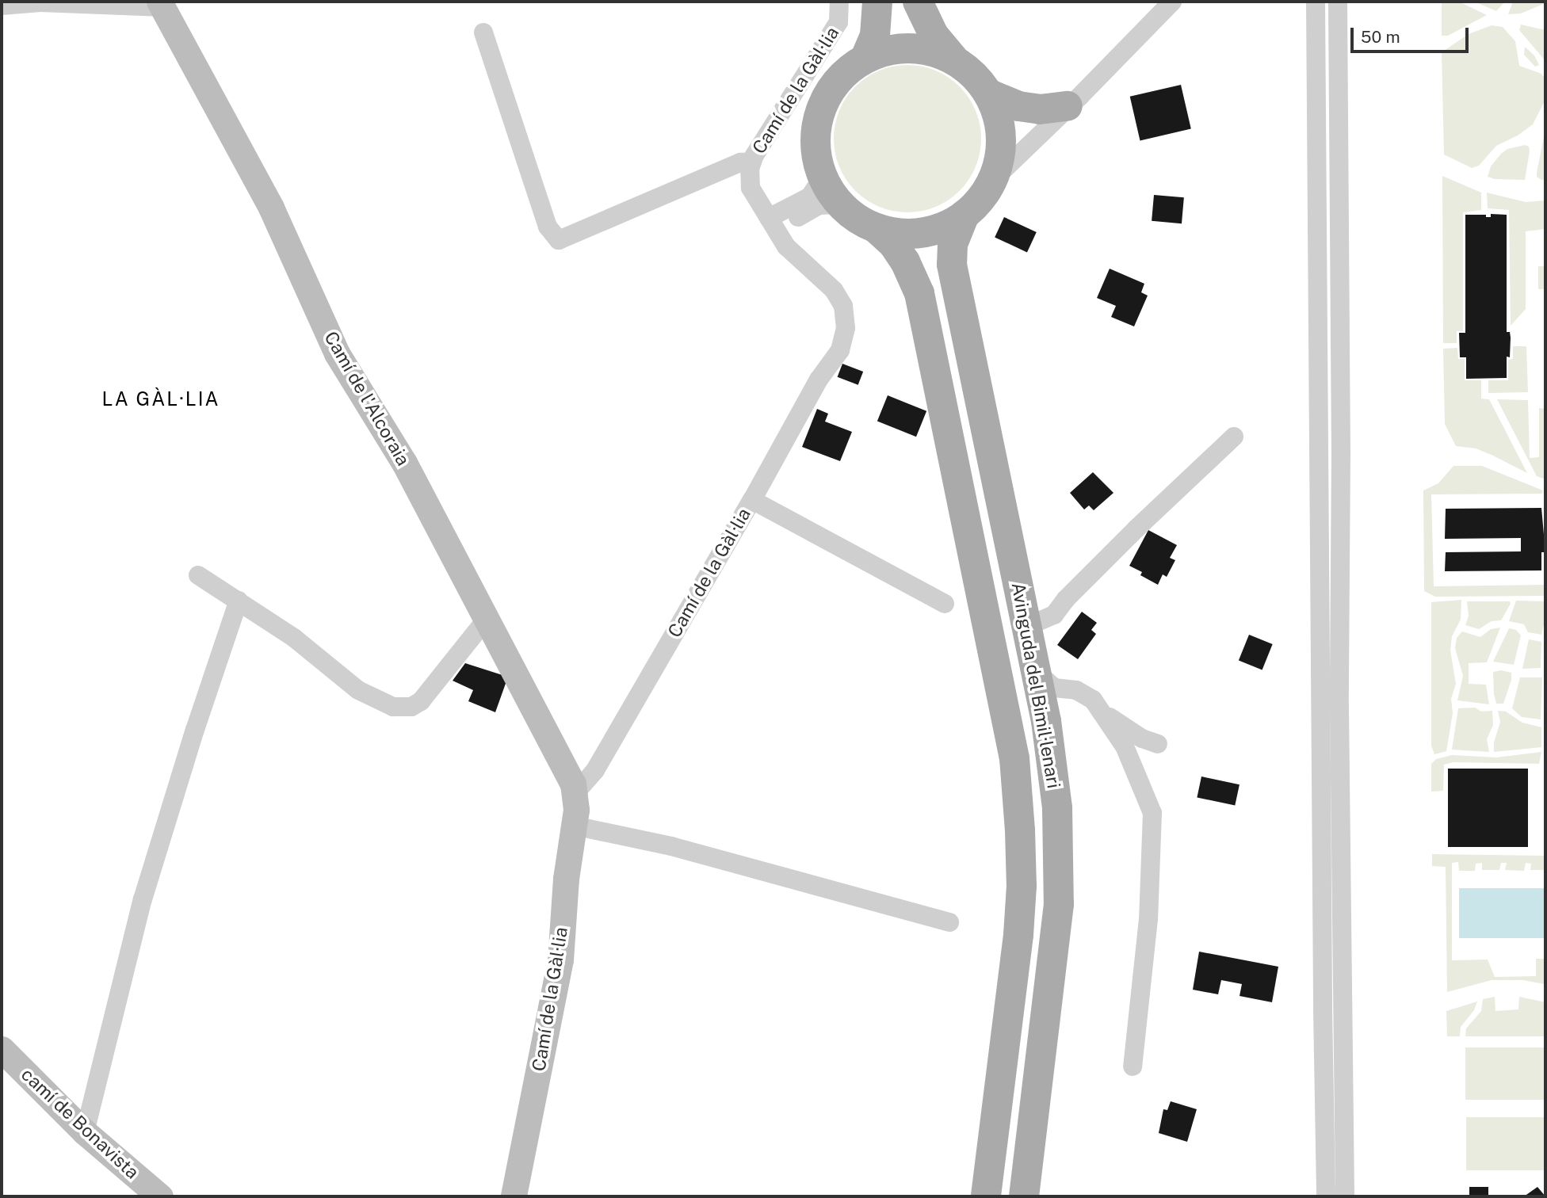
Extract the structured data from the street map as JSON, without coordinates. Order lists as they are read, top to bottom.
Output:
{
  "streets": {
    "main road": ["Avinguda del Bimil·lenari"],
    "street": ["Camí de la Gàl·lia", "Camí de l'Alcoraia", "camí de Bonavista"]
  },
  "crossings": [
    ["Camí de la Gàl·lia", "Camí de l'Alcoraia"]
  ],
  "districts": ["LA GÀL·LIA"],
  "scale_bar": "50 m"
}
